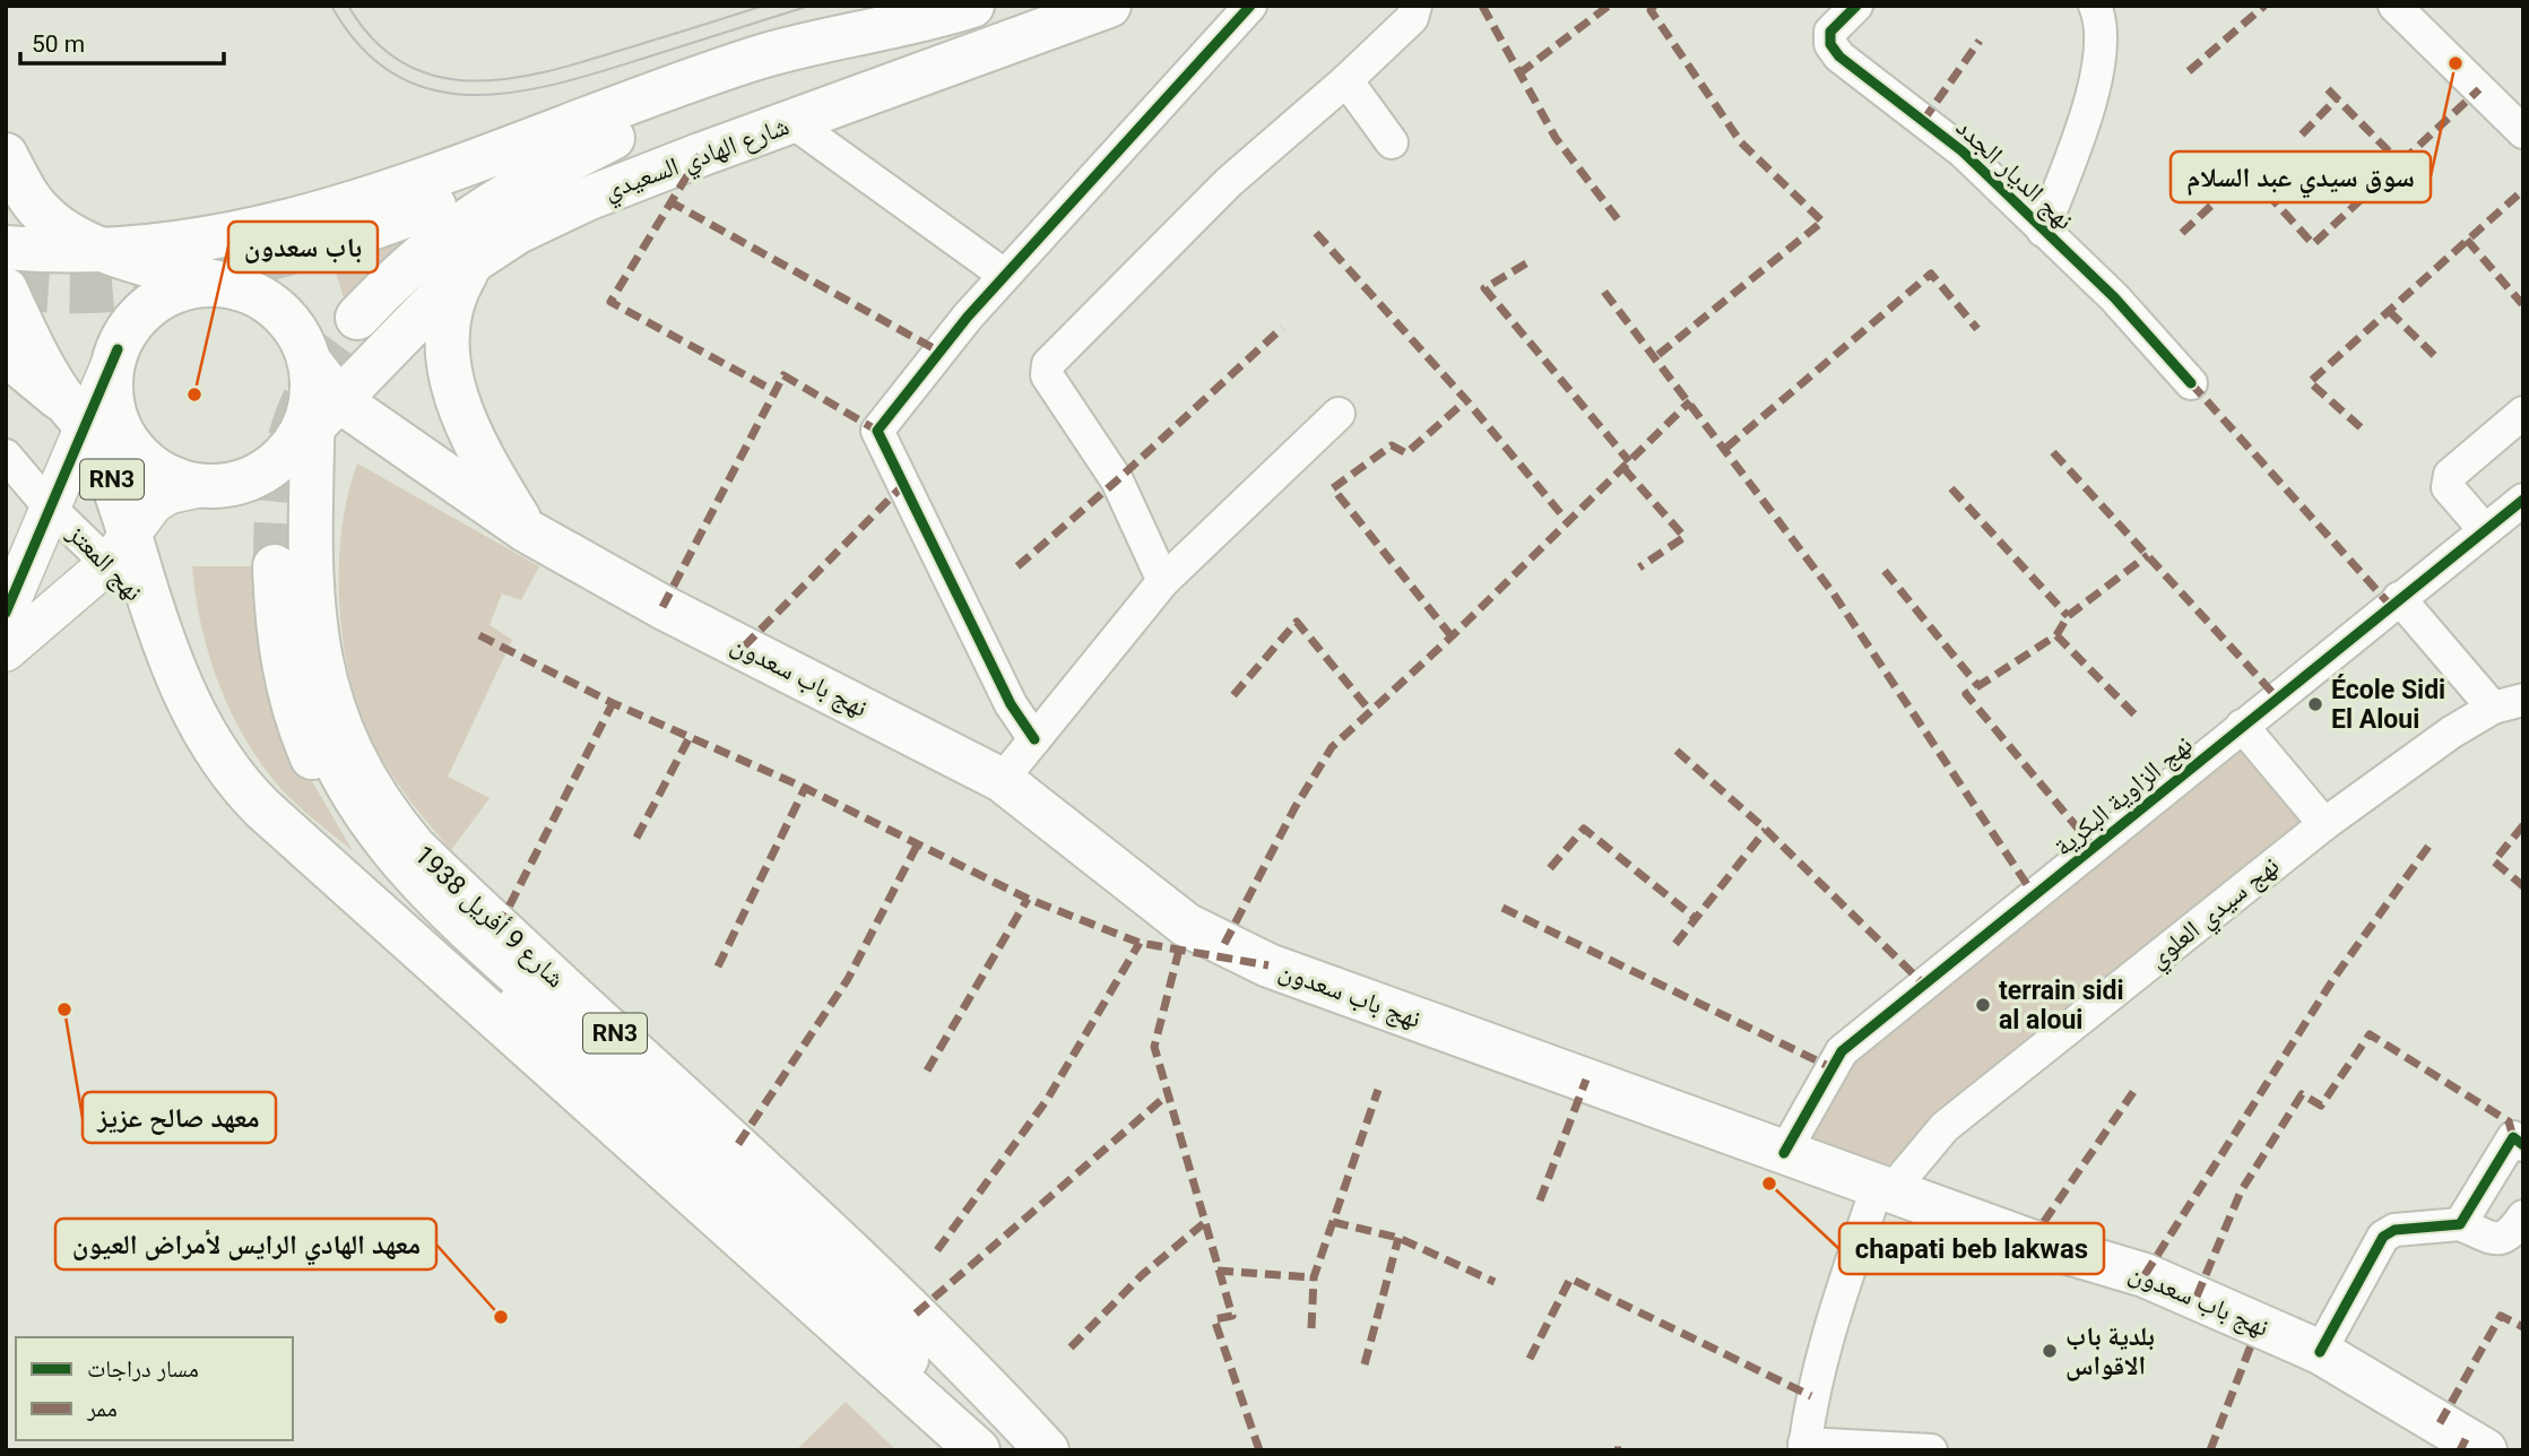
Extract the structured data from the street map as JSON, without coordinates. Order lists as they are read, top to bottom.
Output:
{
  "streets": {
    "main road": [
      "شارع الهادي السعيدي",
      "RN3",
      "نهج باب سعدون",
      "شارع 9 أفريل 1938"
    ],
    "street": [
      "نهج الديار الجدد",
      "نهج المعتز",
      "نهج الزاوية البكرية",
      "نهج سيدي العلوي"
    ]
  },
  "crossings": [
    ["شارع الهادي السعيدي", "RN3"],
    ["شارع الهادي السعيدي", "نهج باب سعدون"],
    ["شارع الهادي السعيدي", "شارع 9 أفريل 1938"],
    ["RN3", "نهج المعتز"],
    ["RN3", "نهج باب سعدون"],
    ["RN3", "شارع 9 أفريل 1938"],
    ["نهج باب سعدون", "نهج الزاوية البكرية"],
    ["نهج باب سعدون", "نهج سيدي العلوي"],
    ["نهج باب سعدون", "شارع 9 أفريل 1938"]
  ],
  "places": [
    "سوق سيدي عبد السلام",
    "باب سعدون",
    "École Sidi El Aloui",
    "terrain sidi al aloui",
    "معهد صالح عزيز",
    "chapati beb lakwas",
    "معهد الهادي الرايس لأمراض العيون",
    "بلدية باب الاقواس"
  ],
  "legend": ["مسار دراجات", "ممر"],
  "scale_bar": "50 m"
}
